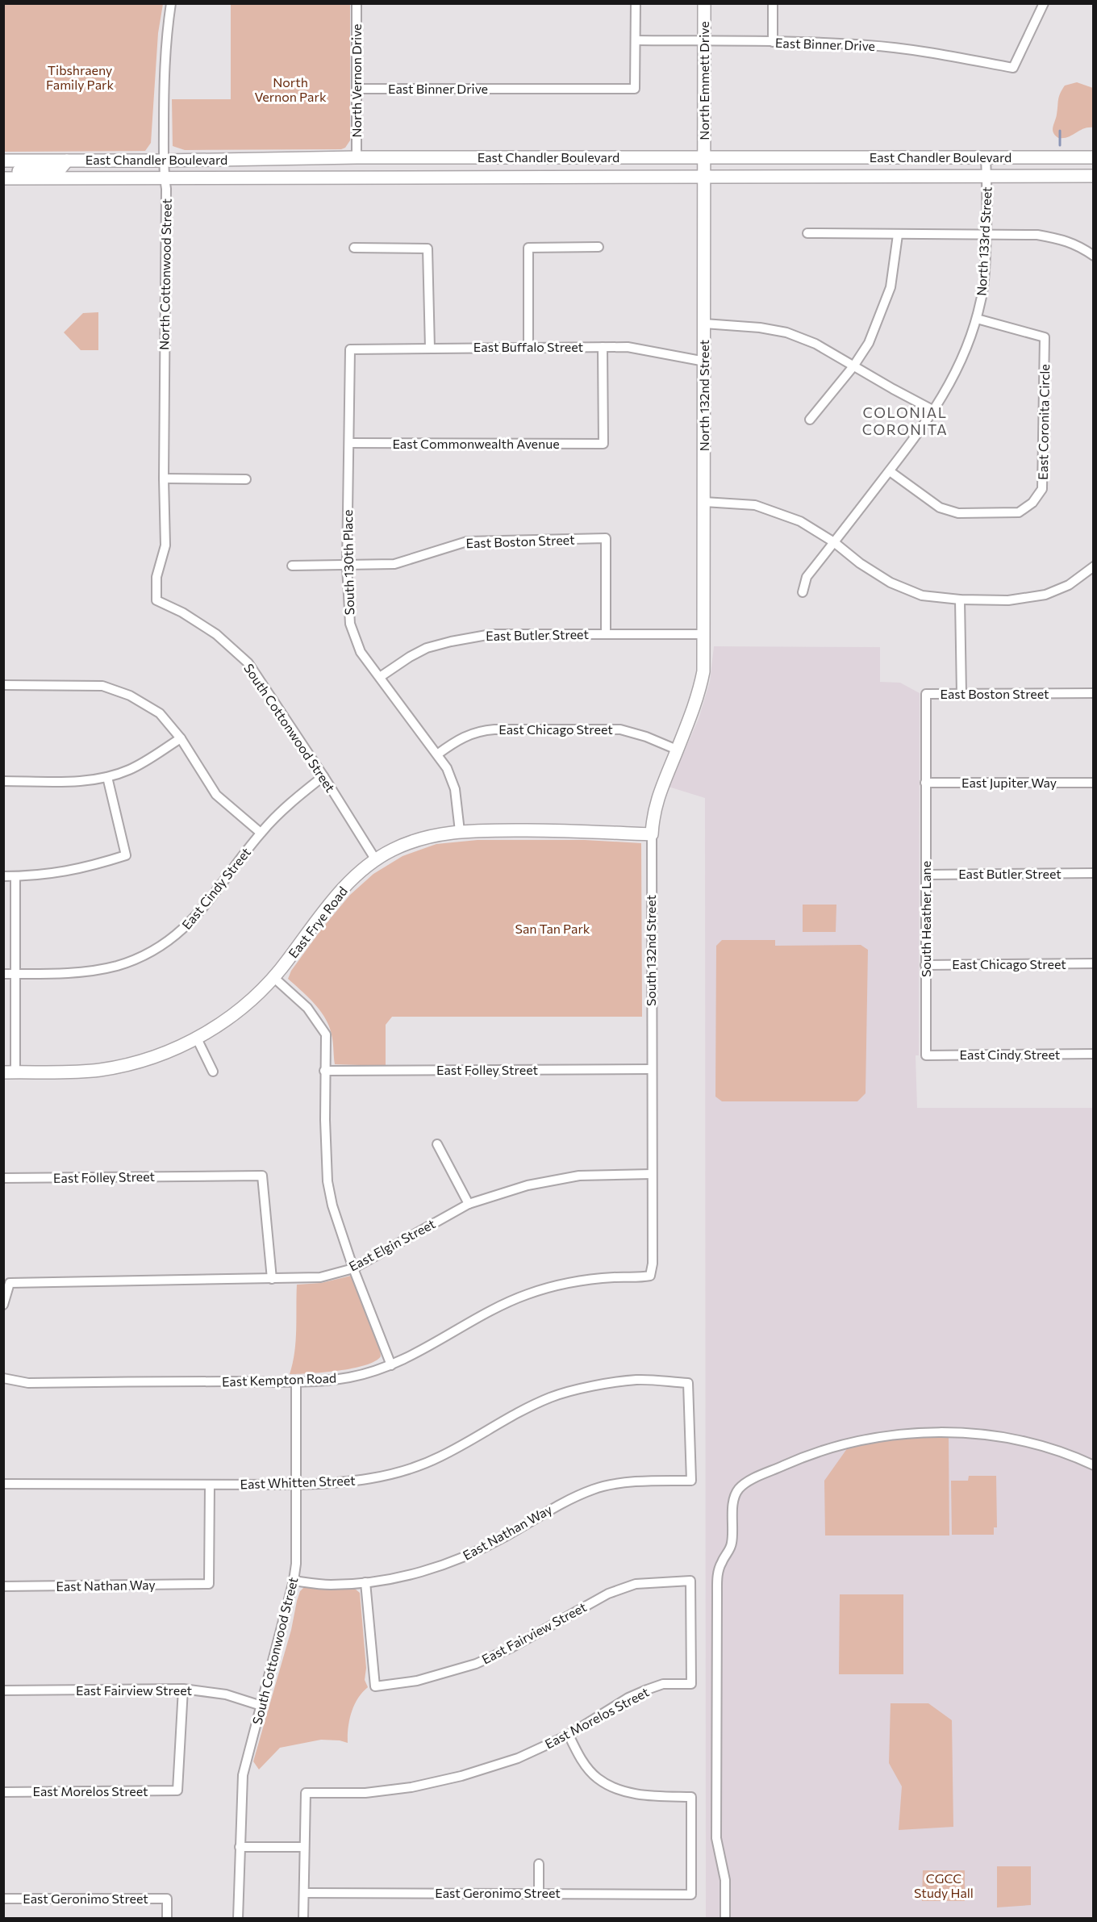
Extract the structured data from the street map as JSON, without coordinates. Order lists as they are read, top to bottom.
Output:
{
  "streets": {
    "main road": [
      "North Emmett Drive",
      "East Chandler Boulevard",
      "North 132nd Street",
      "East Frye Road",
      "South 132nd Street"
    ],
    "street": [
      "East Binner Drive",
      "North Vernon Drive",
      "North 133rd Street",
      "North Cottonwood Street",
      "East Buffalo Street",
      "East Coronita Circle",
      "East Commonwealth Avenue",
      "East Boston Street",
      "South 130th Place",
      "East Butler Street",
      "South Cottonwood Street",
      "East Chicago Street",
      "East Jupiter Way",
      "East Cindy Street",
      "South Heather Lane",
      "East Folley Street",
      "East Elgin Street",
      "East Kempton Road",
      "East Whitten Street",
      "East Nathan Way",
      "East Fairview Street",
      "East Morelos Street",
      "East Geronimo Street"
    ]
  },
  "crossings": [
    ["East Binner Drive", "North Vernon Drive"],
    ["East Binner Drive", "North Emmett Drive"],
    ["North Vernon Drive", "East Chandler Boulevard"],
    ["North Emmett Drive", "East Chandler Boulevard"],
    ["North Emmett Drive", "North 132nd Street"],
    ["East Chandler Boulevard", "North 133rd Street"],
    ["East Chandler Boulevard", "North Cottonwood Street"],
    ["East Chandler Boulevard", "North 132nd Street"],
    ["North 133rd Street", "East Coronita Circle"],
    ["North Cottonwood Street", "South Cottonwood Street"],
    ["East Buffalo Street", "North 132nd Street"],
    ["East Buffalo Street", "East Commonwealth Avenue"],
    ["East Buffalo Street", "South 130th Place"],
    ["North 132nd Street", "East Butler Street"],
    ["North 132nd Street", "South 132nd Street"],
    ["East Commonwealth Avenue", "South 130th Place"],
    ["East Boston Street", "South 130th Place"],
    ["East Boston Street", "East Butler Street"],
    ["East Boston Street", "East Jupiter Way"],
    ["East Boston Street", "South Heather Lane"],
    ["South 130th Place", "East Butler Street"],
    ["South 130th Place", "East Chicago Street"],
    ["South 130th Place", "East Frye Road"],
    ["East Butler Street", "South Heather Lane"],
    ["East Butler Street", "South 132nd Street"],
    ["South Cottonwood Street", "East Cindy Street"],
    ["South Cottonwood Street", "East Frye Road"],
    ["South Cottonwood Street", "East Kempton Road"],
    ["South Cottonwood Street", "East Whitten Street"],
    ["South Cottonwood Street", "East Nathan Way"],
    ["South Cottonwood Street", "East Fairview Street"],
    ["East Chicago Street", "South Heather Lane"],
    ["East Chicago Street", "South 132nd Street"],
    ["East Jupiter Way", "South Heather Lane"],
    ["East Cindy Street", "South Heather Lane"],
    ["East Frye Road", "South 132nd Street"],
    ["South 132nd Street", "East Folley Street"],
    ["South 132nd Street", "East Elgin Street"],
    ["South 132nd Street", "East Kempton Road"],
    ["East Folley Street", "East Elgin Street"],
    ["East Whitten Street", "East Nathan Way"],
    ["East Nathan Way", "East Fairview Street"],
    ["East Fairview Street", "East Morelos Street"],
    ["East Morelos Street", "East Geronimo Street"]
  ],
  "districts": ["COLONIAL CORONITA"],
  "parks": [
    "Tibshraeny Family Park",
    "North Vernon Park",
    "San Tan Park",
    "CGCC Study Hall"
  ]
}
